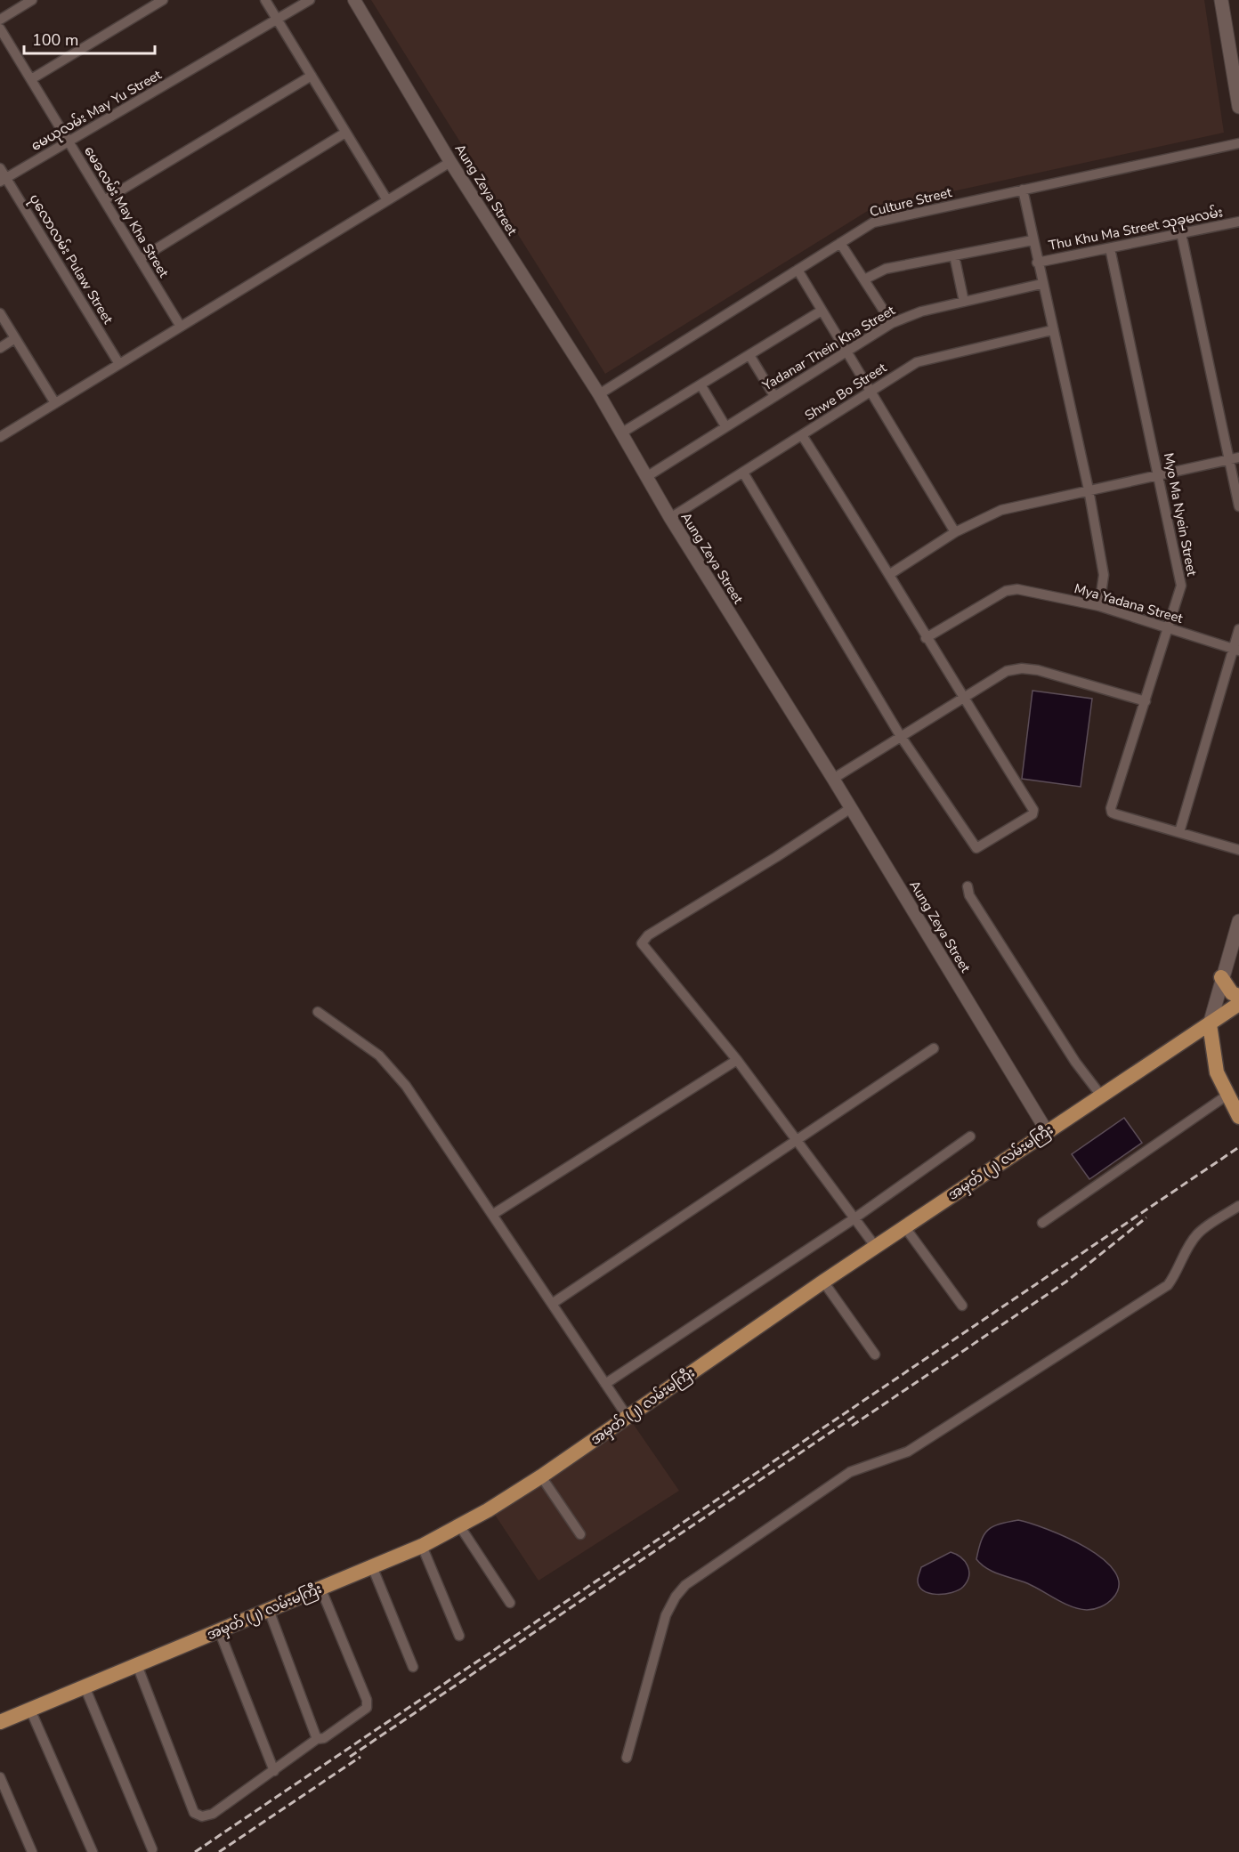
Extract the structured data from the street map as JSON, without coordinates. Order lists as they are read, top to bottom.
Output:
{
  "streets": {
    "main road": ["အမှတ် (၂) လမ်းမကြီး"],
    "street": [
      "မေယုလမ်း May Yu Street",
      "Aung Zeya Street",
      "Culture Street",
      "မေခလမ်း May Kha Street",
      "Thu Khu Ma Street သုခုမလမ်း",
      "ပုလောလမ်း Pulaw Street",
      "Yadanar Thein Kha Street",
      "Shwe Bo Street",
      "Myo Ma Nyein Street",
      "Mya Yadana Street"
    ]
  },
  "crossings": [
    ["မေယုလမ်း May Yu Street", "မေခလမ်း May Kha Street"],
    ["မေယုလမ်း May Yu Street", "ပုလောလမ်း Pulaw Street"],
    ["Aung Zeya Street", "Culture Street"],
    ["Aung Zeya Street", "Yadanar Thein Kha Street"],
    ["Aung Zeya Street", "Shwe Bo Street"],
    ["Aung Zeya Street", "အမှတ် (၂) လမ်းမကြီး"],
    ["Thu Khu Ma Street သုခုမလမ်း", "Myo Ma Nyein Street"],
    ["Myo Ma Nyein Street", "Mya Yadana Street"]
  ],
  "scale_bar": "100 m"
}
